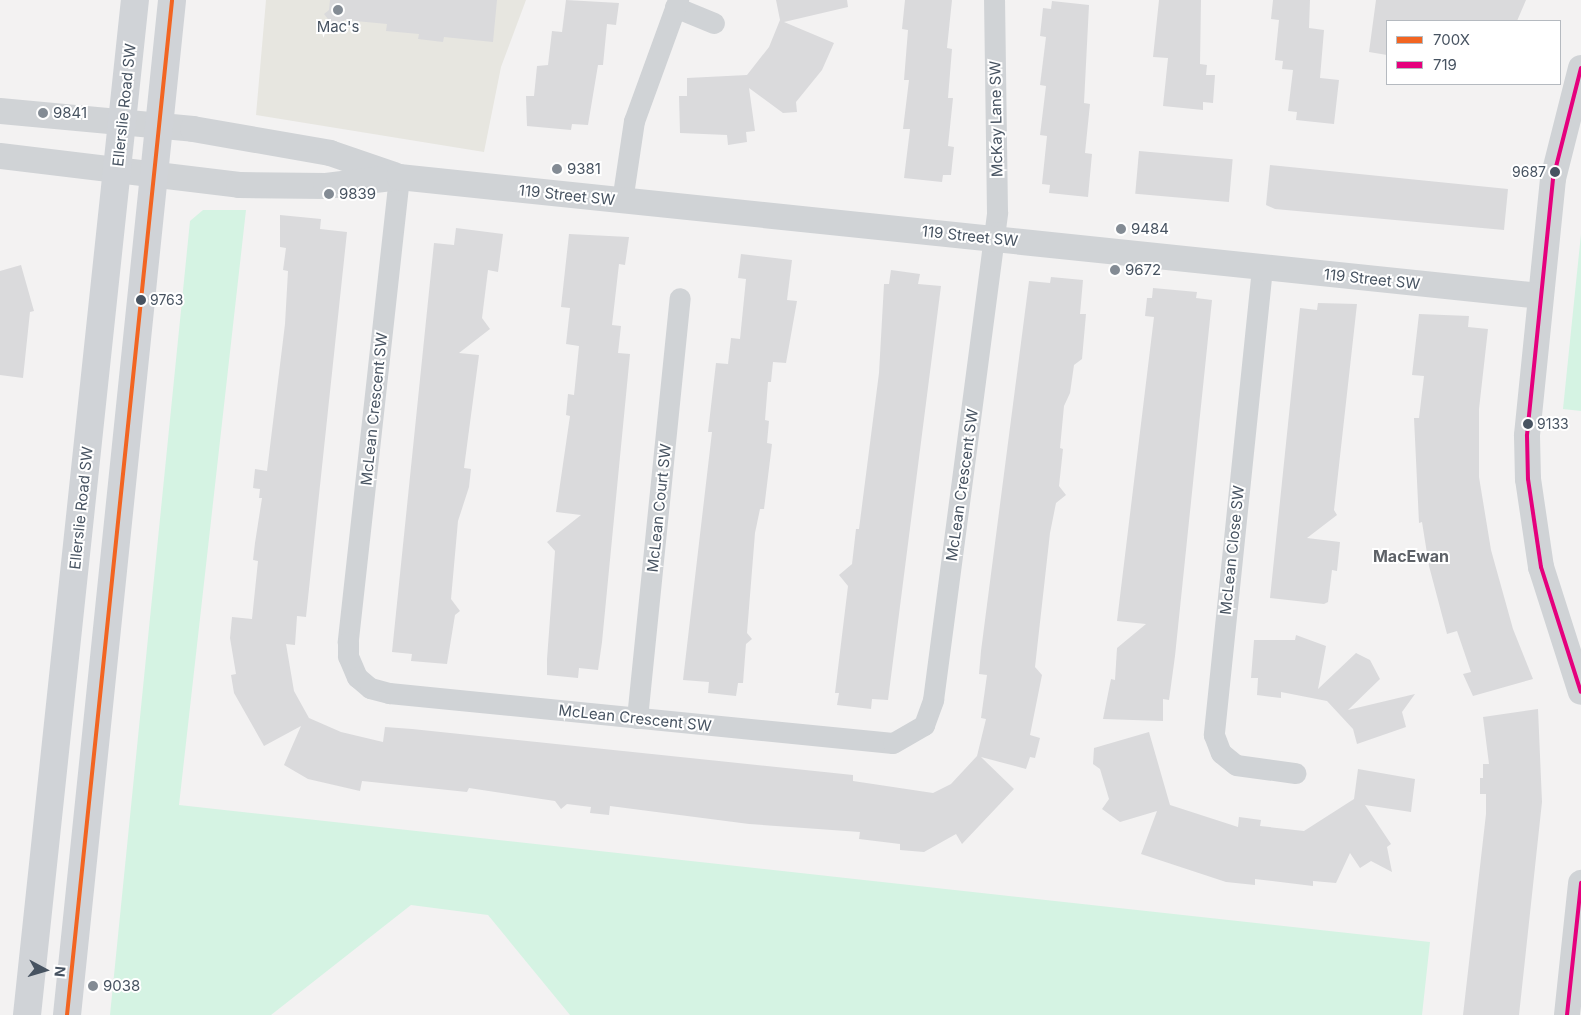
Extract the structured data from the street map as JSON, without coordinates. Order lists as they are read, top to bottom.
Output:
{
  "streets": {
    "main road": ["Ellerslie Road SW"],
    "street": [
      "McKay Lane SW",
      "119 Street SW",
      "McLean Crescent SW",
      "McLean Court SW",
      "McLean Close SW"
    ]
  },
  "crossings": [
    ["Ellerslie Road SW", "119 Street SW"],
    ["McKay Lane SW", "119 Street SW"],
    ["McKay Lane SW", "McLean Crescent SW"],
    ["119 Street SW", "McLean Crescent SW"],
    ["119 Street SW", "McLean Close SW"],
    ["McLean Crescent SW", "McLean Court SW"]
  ],
  "districts": ["MacEwan"],
  "places": [
    "Mac's",
    "9841",
    "9381",
    "9687",
    "9839",
    "9484",
    "9672",
    "9763",
    "9133",
    "9038"
  ],
  "lines": ["transit line 700X", "transit line 719"],
  "legend": ["700X", "719"],
  "north": "right"
}
